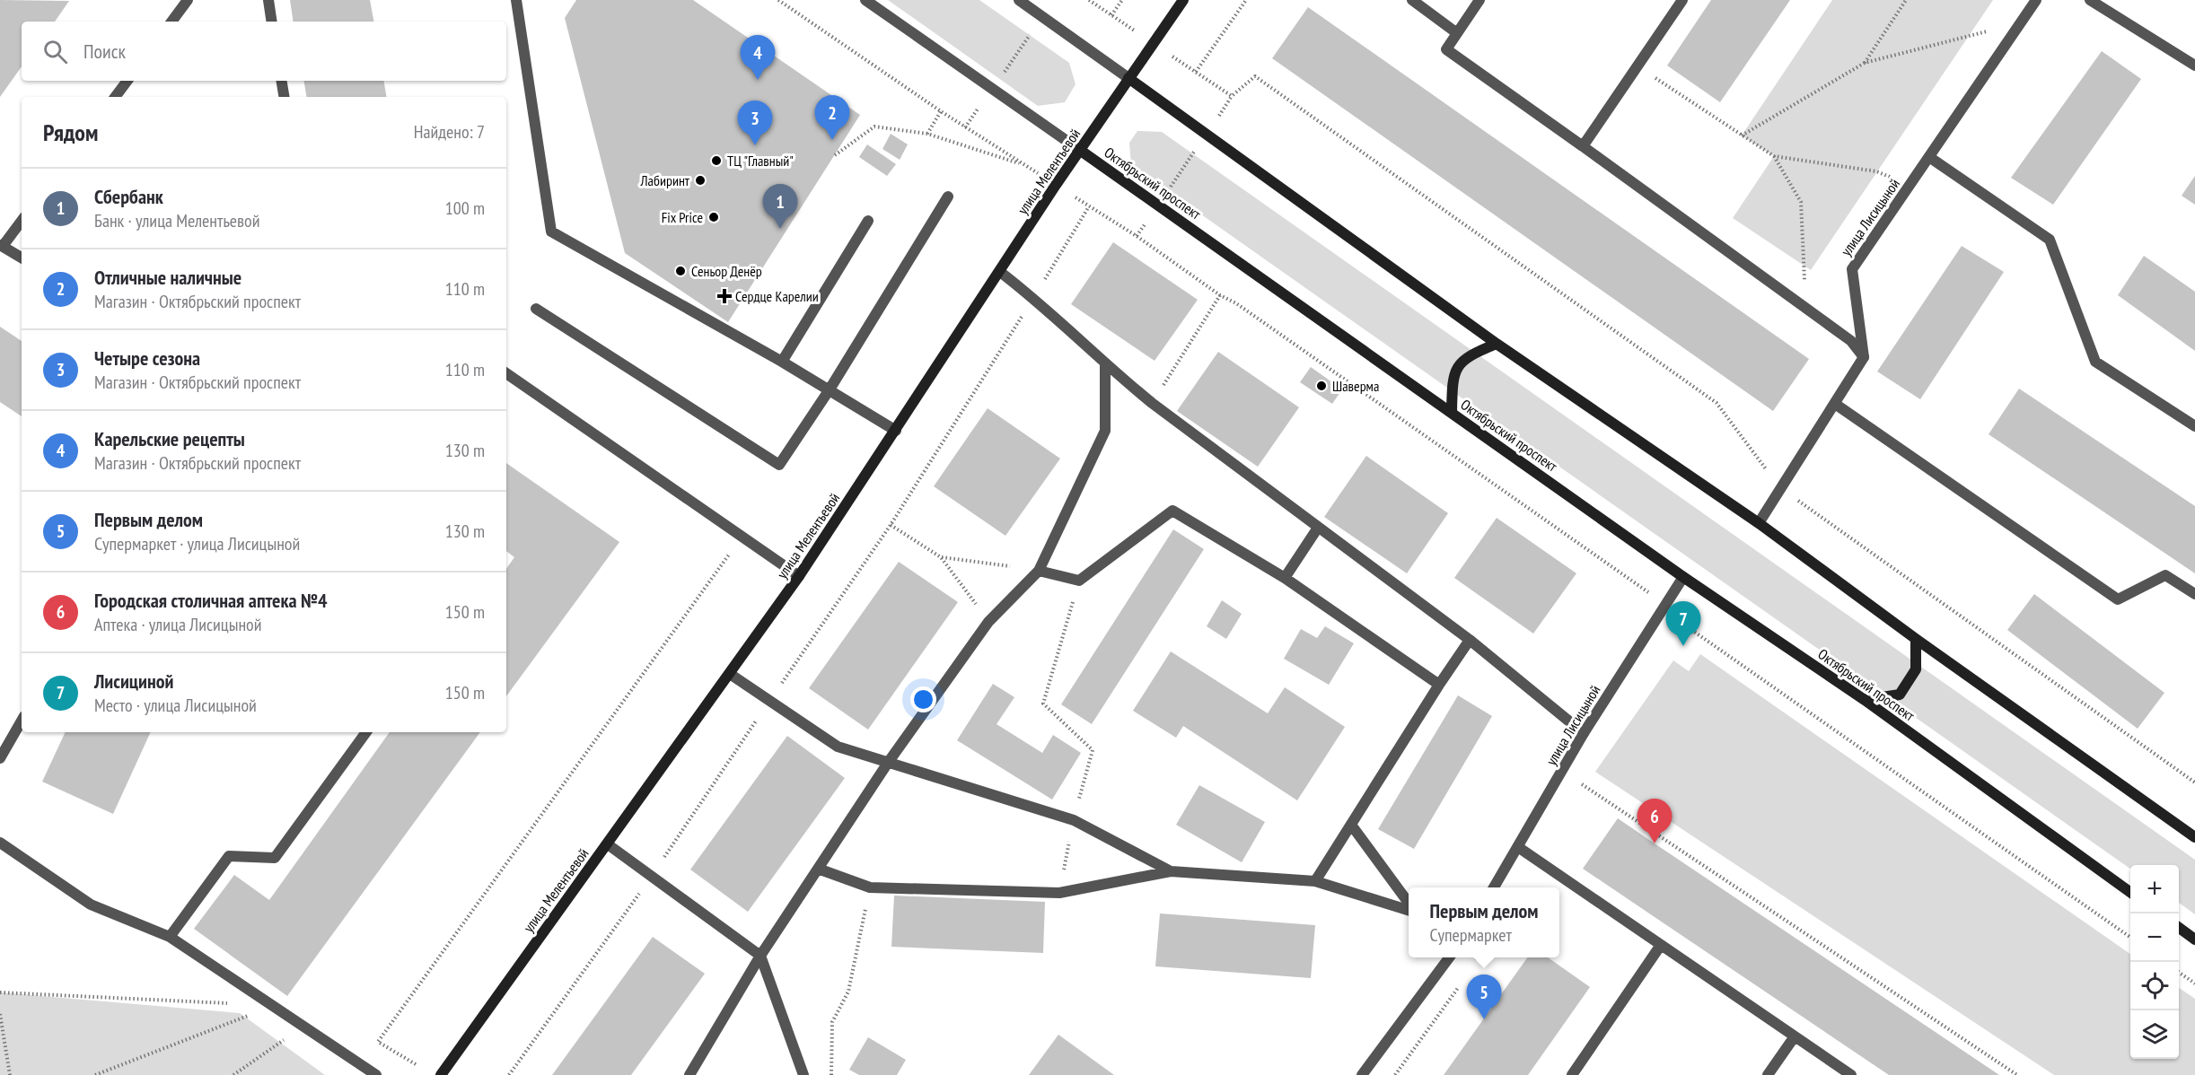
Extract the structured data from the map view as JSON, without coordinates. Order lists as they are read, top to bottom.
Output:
{
  "streets": {
    "main road": ["улица Мелентьевой", "Октябрьский проспект"],
    "street": ["улица Лисицыной"]
  },
  "crossings": [
    ["улица Мелентьевой", "Октябрьский проспект"],
    ["Октябрьский проспект", "улица Лисицыной"]
  ],
  "places": {
    "other": [
      "ТЦ \"Главный\"",
      "Лабиринт",
      "Fix Price",
      "Сеньор Денёр",
      "Шаверма"
    ],
    "health": ["Сердце Карелии"]
  },
  "page": {
    "search": "Поиск",
    "pins": [
      "4",
      "2",
      "3",
      "1",
      "7",
      "6",
      "5"
    ],
    "heading": ["Рядом", "Найдено: 7"],
    "list": [
      {
        "mark": "1",
        "name": "Сбербанк",
        "note": "Банк · улица Мелентьевой",
        "value": "100 m"
      },
      {
        "mark": "2",
        "name": "Отличные наличные",
        "note": "Магазин · Октябрьский проспект",
        "value": "110 m"
      },
      {
        "mark": "3",
        "name": "Четыре сезона",
        "note": "Магазин · Октябрьский проспект",
        "value": "110 m"
      },
      {
        "mark": "4",
        "name": "Карельские рецепты",
        "note": "Магазин · Октябрьский проспект",
        "value": "130 m"
      },
      {
        "mark": "5",
        "name": "Первым делом",
        "note": "Супермаркет · улица Лисицыной",
        "value": "130 m"
      },
      {
        "mark": "6",
        "name": "Городская столичная аптека №4",
        "note": "Аптека · улица Лисицыной",
        "value": "150 m"
      },
      {
        "mark": "7",
        "name": "Лисициной",
        "note": "Место · улица Лисицыной",
        "value": "150 m"
      }
    ],
    "map_buttons": ["+", "−"],
    "popup": ["Первым делом", "Супермаркет"]
  }
}
